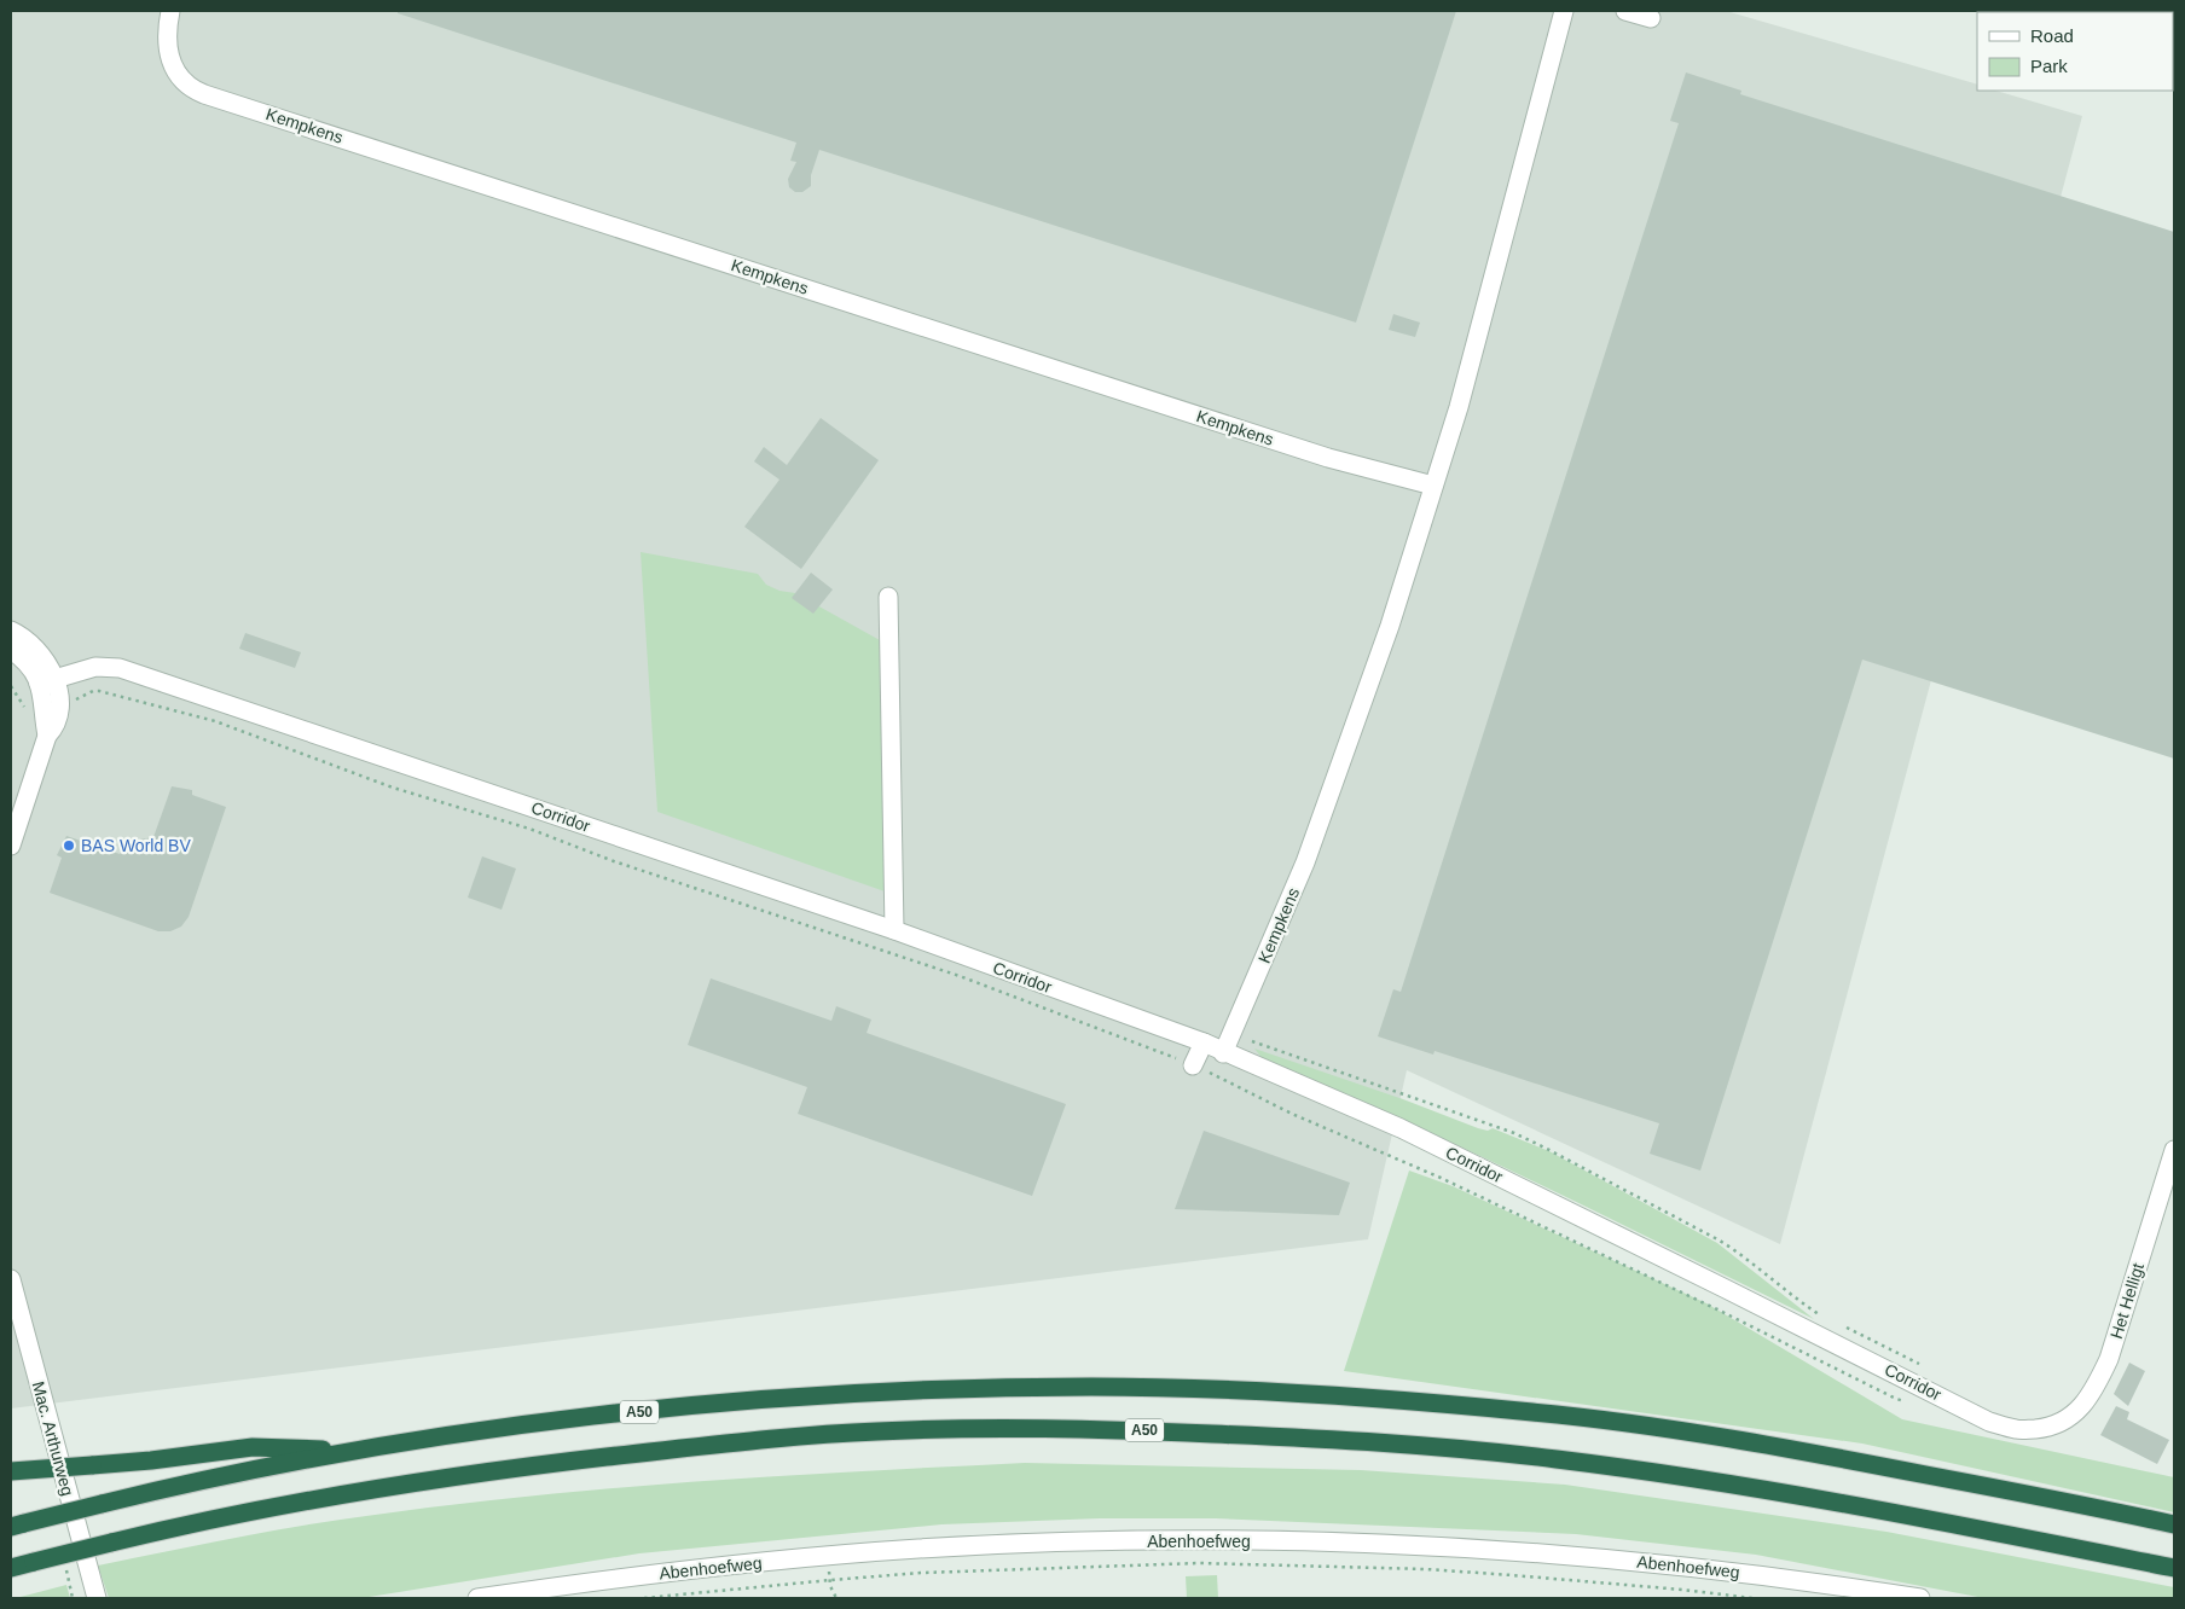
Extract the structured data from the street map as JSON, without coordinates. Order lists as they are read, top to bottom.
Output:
{
  "streets": {
    "highway": ["A50"],
    "street": [
      "Kempkens",
      "Corridor",
      "Het Helligt",
      "Mac. Arthurweg",
      "Abenhoefweg"
    ]
  },
  "crossings": [
    ["Kempkens", "Corridor"],
    ["Corridor", "Het Helligt"]
  ],
  "places": ["BAS World BV"],
  "legend": ["Road", "Park"]
}
